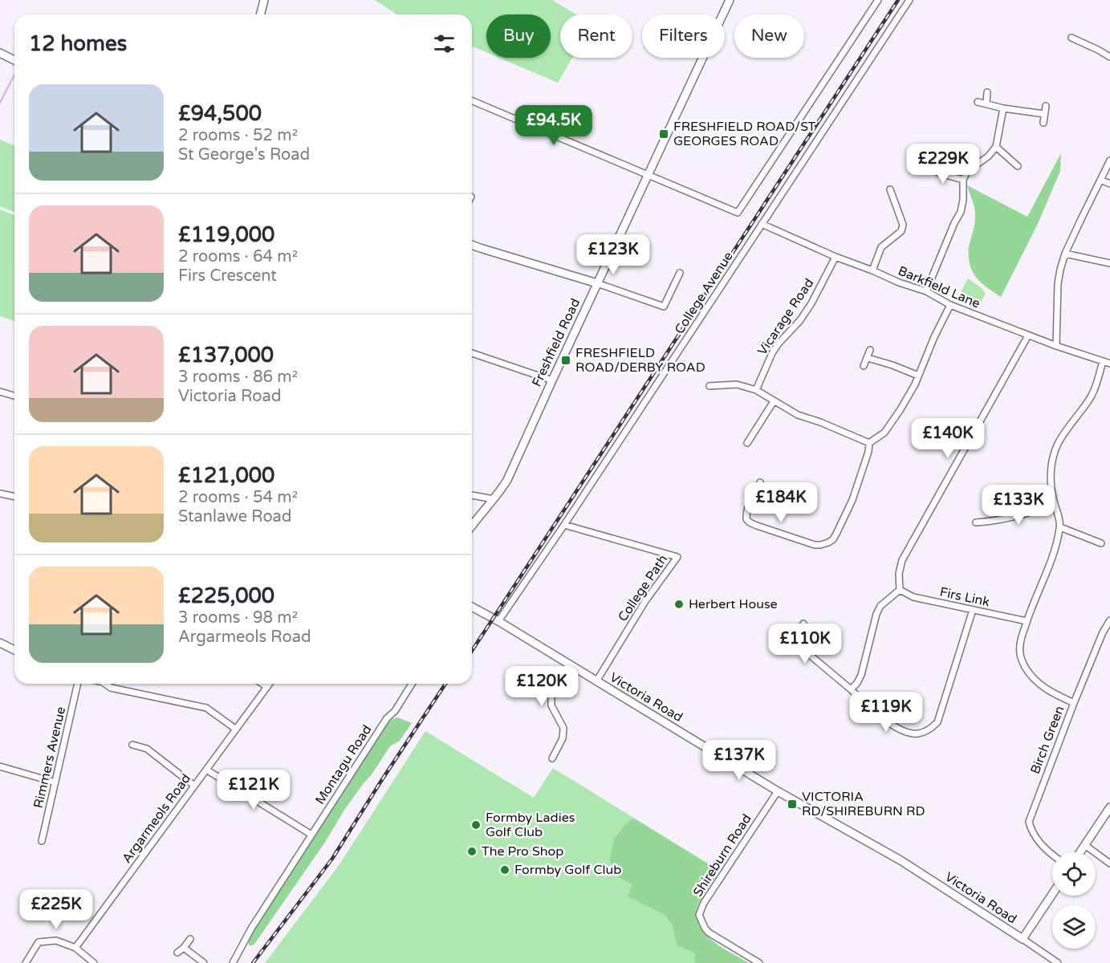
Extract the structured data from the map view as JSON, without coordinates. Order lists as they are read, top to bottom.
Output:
{
  "streets": {
    "street": [
      "Barkfield Lane",
      "College Avenue",
      "Vicarage Road",
      "Freshfield Road",
      "College Path",
      "Firs Link",
      "Victoria Road",
      "Birch Green",
      "Rimmers Avenue",
      "Montagu Road",
      "Argarmeols Road",
      "Shireburn Road"
    ]
  },
  "crossings": [
    ["Barkfield Lane", "College Avenue"],
    ["Barkfield Lane", "Vicarage Road"],
    ["College Avenue", "College Path"],
    ["College Avenue", "Victoria Road"],
    ["College Path", "Victoria Road"],
    ["Victoria Road", "Shireburn Road"]
  ],
  "places": {
    "transit": ["FRESHFIELD ROAD/ST GEORGES ROAD", "FRESHFIELD ROAD/DERBY ROAD", "VICTORIA RD/SHIREBURN RD"],
    "other": [
      "Herbert House",
      "Formby Ladies Golf Club",
      "The Pro Shop",
      "Formby Golf Club"
    ]
  },
  "page": {
    "chip": [
      "Buy",
      "Rent",
      "Filters",
      "New"
    ],
    "heading": "12 homes",
    "list": [
      {
        "name": "£94,500",
        "note": "2 rooms · 52 m² · St George's Road"
      },
      {
        "name": "£119,000",
        "note": "2 rooms · 64 m² · Firs Crescent"
      },
      {
        "name": "£137,000",
        "note": "3 rooms · 86 m² · Victoria Road"
      },
      {
        "name": "£121,000",
        "note": "2 rooms · 54 m² · Stanlawe Road"
      },
      {
        "name": "£225,000",
        "note": "3 rooms · 98 m² · Argarmeols Road"
      }
    ],
    "price": [
      "£94.5K",
      "£229K",
      "£123K",
      "£140K",
      "£184K",
      "£133K",
      "£110K",
      "£120K",
      "£119K",
      "£137K",
      "£121K",
      "£225K"
    ]
  }
}
